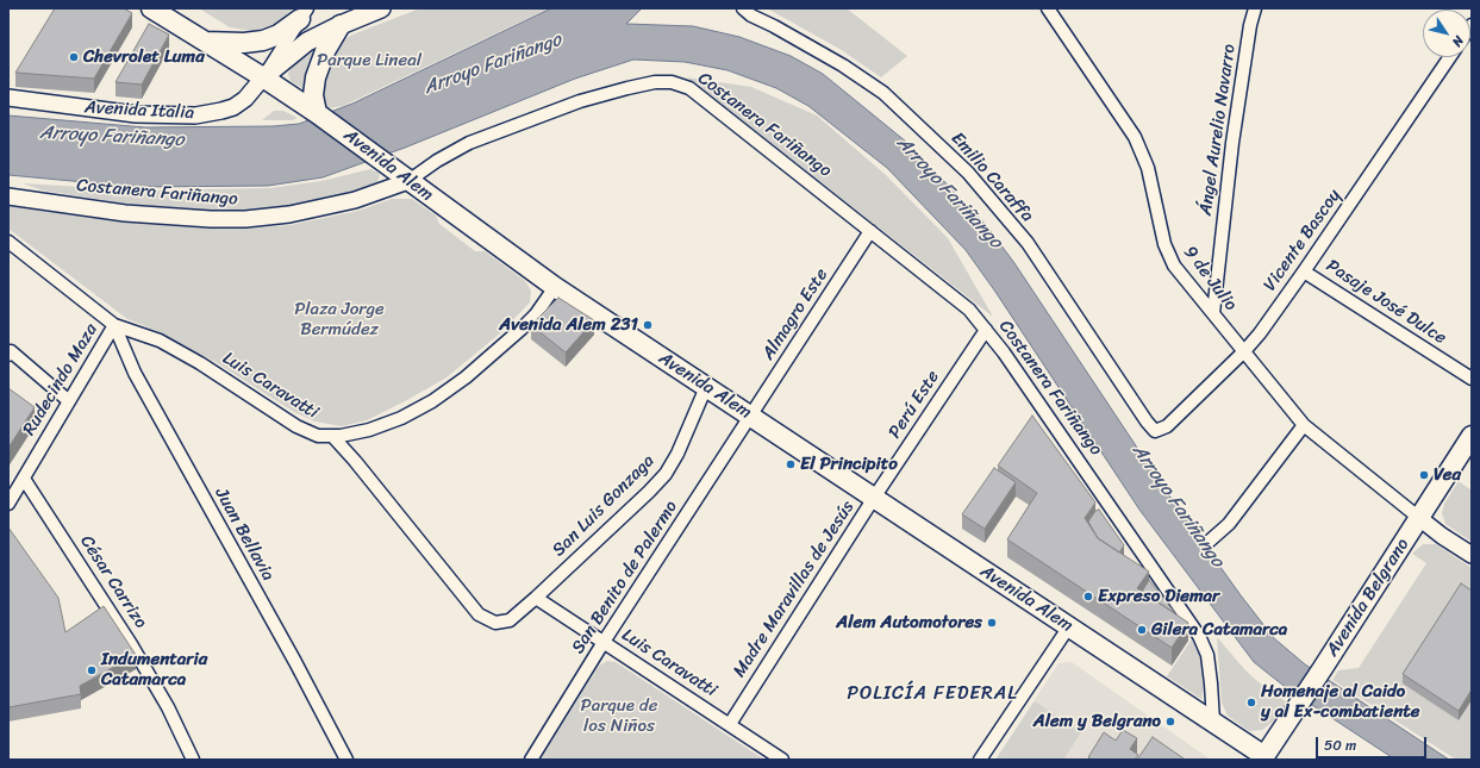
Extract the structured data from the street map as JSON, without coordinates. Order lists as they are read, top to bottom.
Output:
{
  "streets": {
    "main road": ["Avenida Italia", "Avenida Alem", "Avenida Belgrano"],
    "street": [
      "Costanera Fariñango",
      "Ángel Aurelio Navarro",
      "Emilio Caraffa",
      "Vicente Bascoy",
      "9 de Julio",
      "Pasaje José Dulce",
      "Almagro Este",
      "Rudecindo Maza",
      "Luis Caravatti",
      "Perú Este",
      "San Luis Gonzaga",
      "Juan Bellavia",
      "San Benito de Palermo",
      "César Carrizo",
      "Madre Maravillas de Jesús"
    ]
  },
  "crossings": [
    ["Avenida Italia", "Avenida Alem"],
    ["Costanera Fariñango", "Avenida Alem"],
    ["Costanera Fariñango", "Almagro Este"],
    ["Costanera Fariñango", "Perú Este"],
    ["Ángel Aurelio Navarro", "9 de Julio"],
    ["Avenida Alem", "Almagro Este"],
    ["Avenida Alem", "Perú Este"],
    ["Avenida Alem", "San Luis Gonzaga"],
    ["Avenida Alem", "San Benito de Palermo"],
    ["Avenida Alem", "Madre Maravillas de Jesús"],
    ["Avenida Alem", "Avenida Belgrano"],
    ["Emilio Caraffa", "Vicente Bascoy"],
    ["Vicente Bascoy", "9 de Julio"],
    ["Vicente Bascoy", "Pasaje José Dulce"],
    ["9 de Julio", "Avenida Belgrano"],
    ["Almagro Este", "San Benito de Palermo"],
    ["Rudecindo Maza", "Luis Caravatti"],
    ["Rudecindo Maza", "Juan Bellavia"],
    ["Rudecindo Maza", "César Carrizo"],
    ["Luis Caravatti", "San Luis Gonzaga"],
    ["Luis Caravatti", "Juan Bellavia"],
    ["Luis Caravatti", "San Benito de Palermo"],
    ["Luis Caravatti", "Madre Maravillas de Jesús"],
    ["Perú Este", "Madre Maravillas de Jesús"]
  ],
  "districts": ["POLICÍA FEDERAL"],
  "water": ["Arroyo Fariñango"],
  "parks": ["Parque Lineal", "Plaza Jorge Bermúdez", "Parque de los Niños"],
  "places": [
    "Chevrolet Luma",
    "Avenida Alem 231",
    "El Principito",
    "Vea",
    "Expreso Diemar",
    "Alem Automotores",
    "Gilera Catamarca",
    "Indumentaria Catamarca",
    "Homenaje al Caido y al Ex-combatiente",
    "Alem y Belgrano"
  ],
  "scale_bar": "50 m",
  "north": "bottom right"
}
